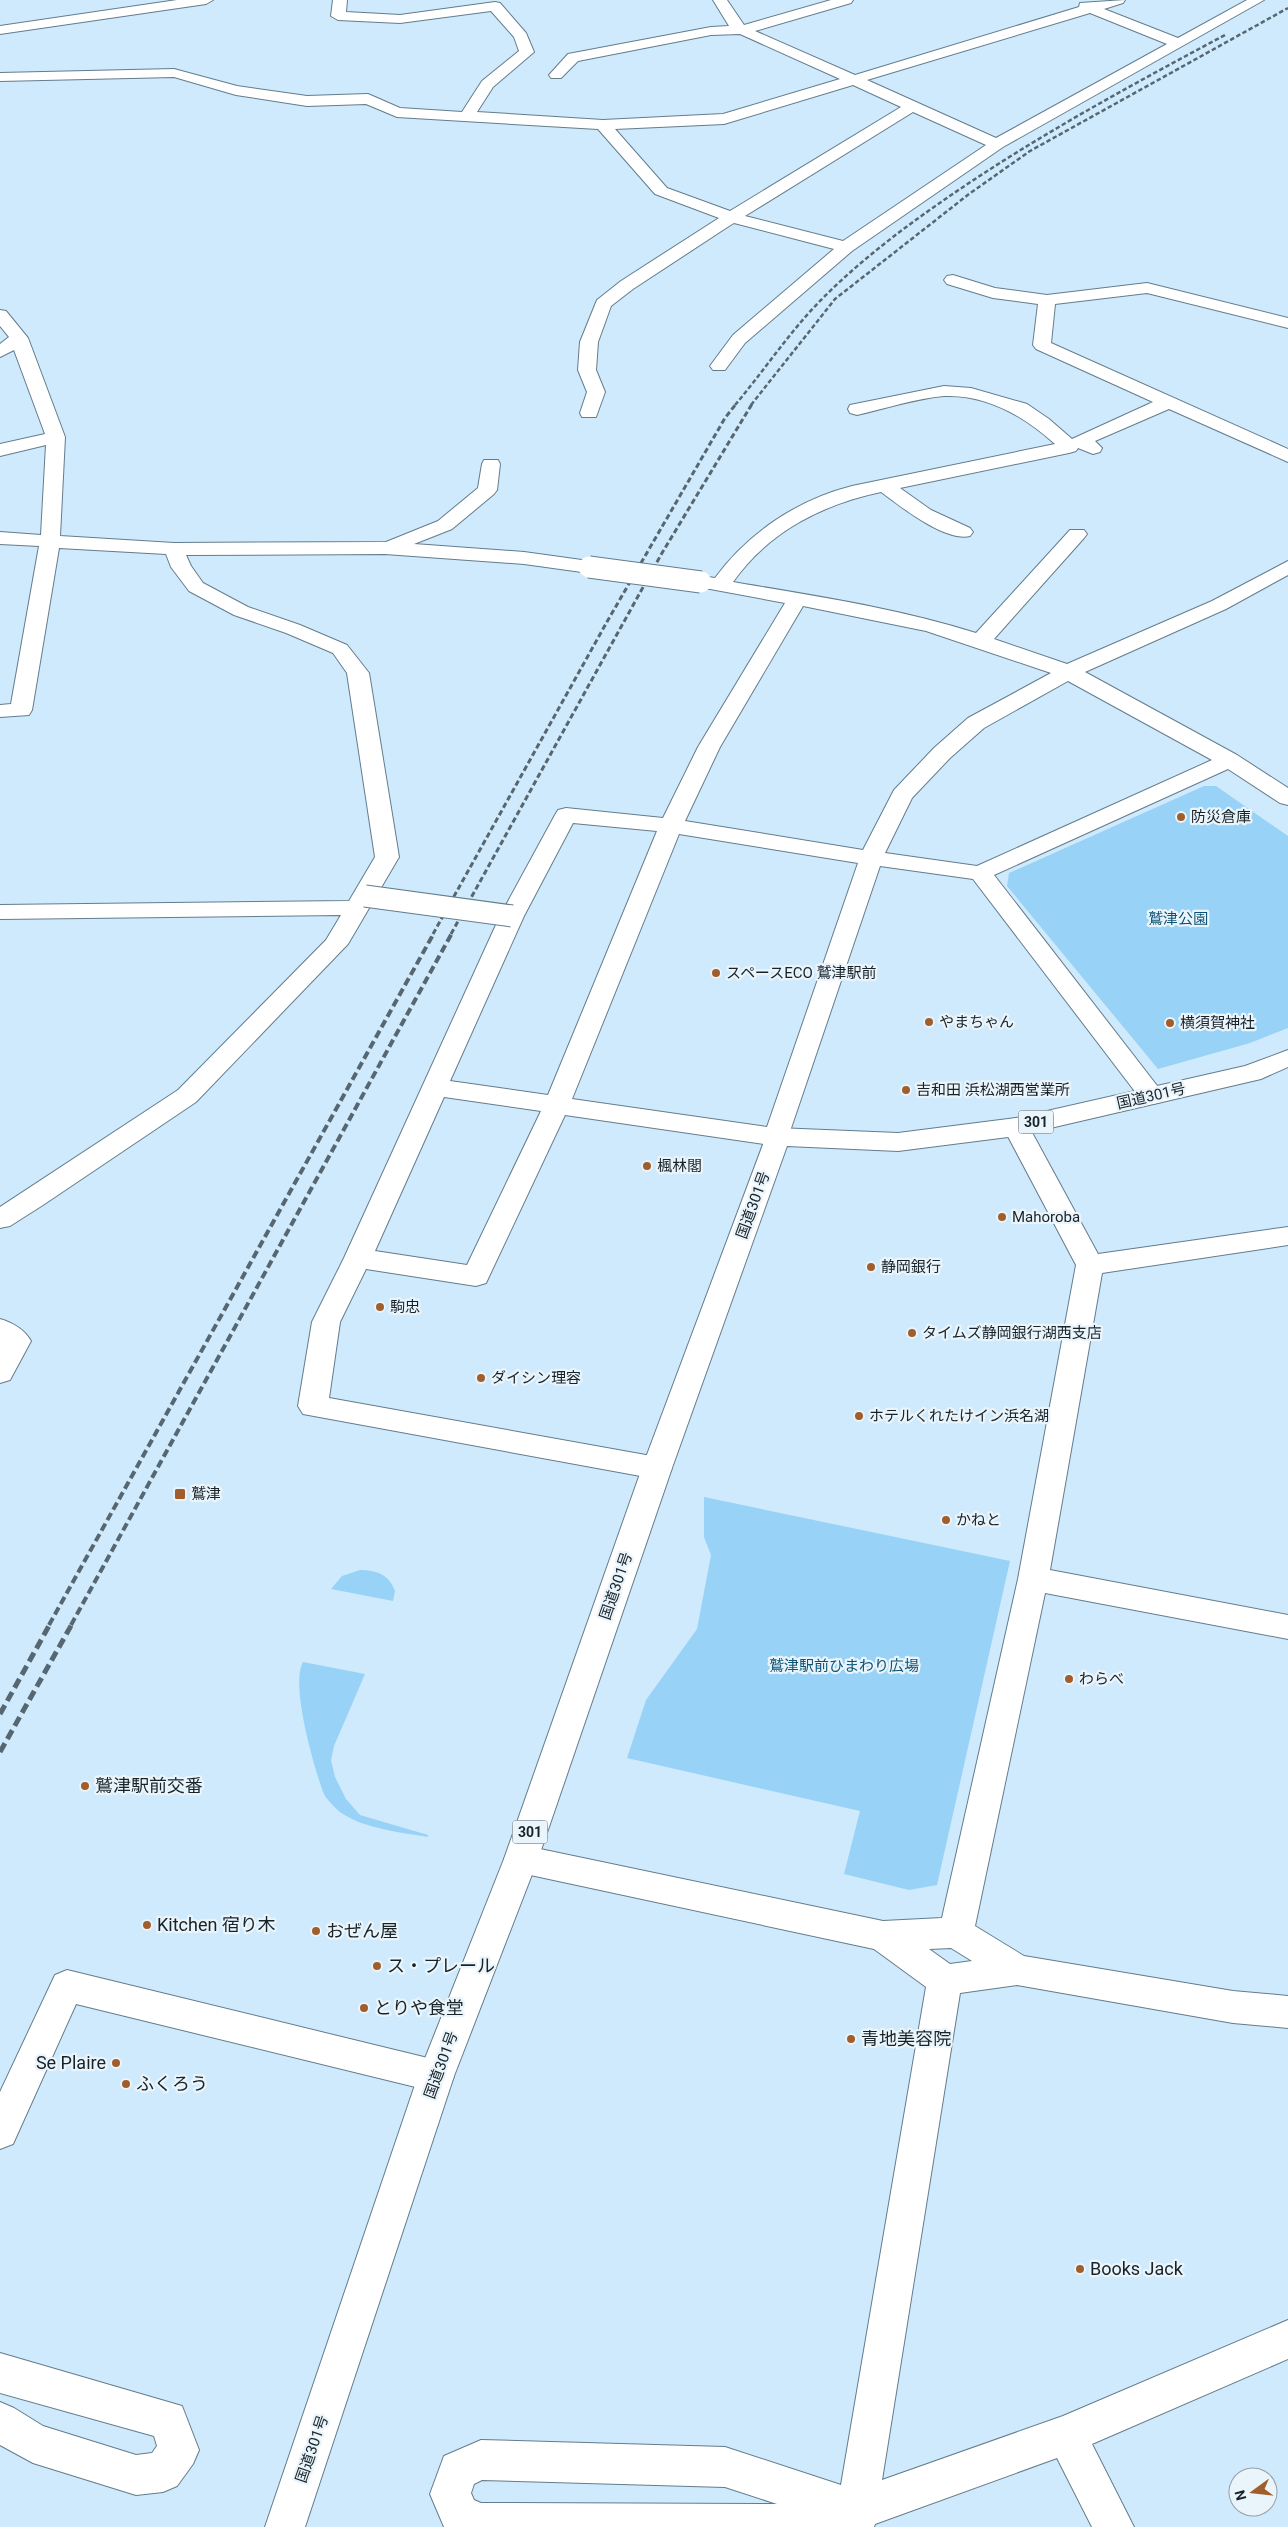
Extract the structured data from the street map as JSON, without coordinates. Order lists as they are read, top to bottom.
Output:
{
  "streets": {
    "main road": ["国道301号", "301"]
  },
  "parks": ["鷲津公園", "鷲津駅前ひまわり広場"],
  "places": {
    "other": [
      "防災倉庫",
      "スペースECO 鷲津駅前",
      "やまちゃん",
      "横須賀神社",
      "吉和田 浜松湖西営業所",
      "楓林閣",
      "Mahoroba",
      "静岡銀行",
      "駒忠",
      "タイムズ静岡銀行湖西支店",
      "ダイシン理容",
      "ホテルくれたけイン浜名湖",
      "かねと",
      "わらべ",
      "鷲津駅前交番",
      "Kitchen 宿り木",
      "おぜん屋",
      "ス・プレール",
      "とりや食堂",
      "青地美容院",
      "Se Plaire",
      "ふくろう",
      "Books Jack"
    ],
    "transit": ["鷲津"]
  },
  "north": "left"
}
